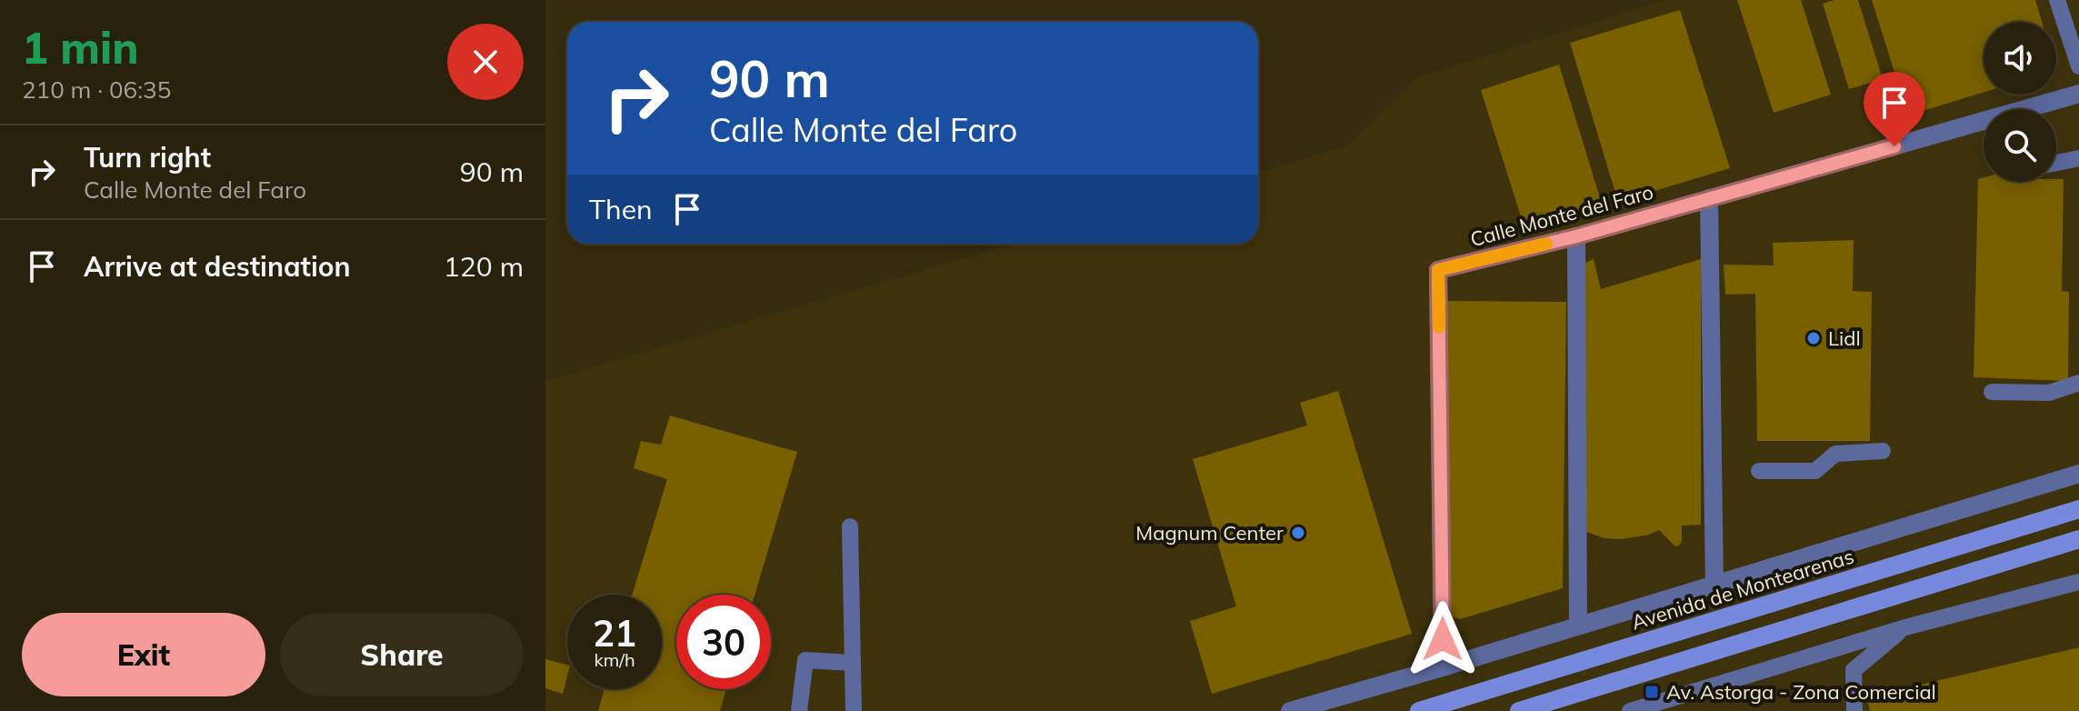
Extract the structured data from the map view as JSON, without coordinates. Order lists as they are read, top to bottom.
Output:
{
  "streets": {
    "main road": ["Avenida de Montearenas"],
    "street": ["Calle Monte del Faro"]
  },
  "places": {
    "other": ["Lidl", "Magnum Center"],
    "transit": ["Av. Astorga - Zona Comercial"]
  },
  "page": {
    "heading": ["1 min", "210 m · 06:35"],
    "turn": ["90 m", "Calle Monte del Faro"],
    "list": [
      {
        "name": "Turn right",
        "note": "Calle Monte del Faro",
        "value": "90 m"
      },
      {
        "name": "Arrive at destination",
        "value": "120 m"
      }
    ],
    "then": "Then",
    "speed": "21 km/h",
    "limit": "30",
    "buttons": ["Exit", "Share"]
  }
}
